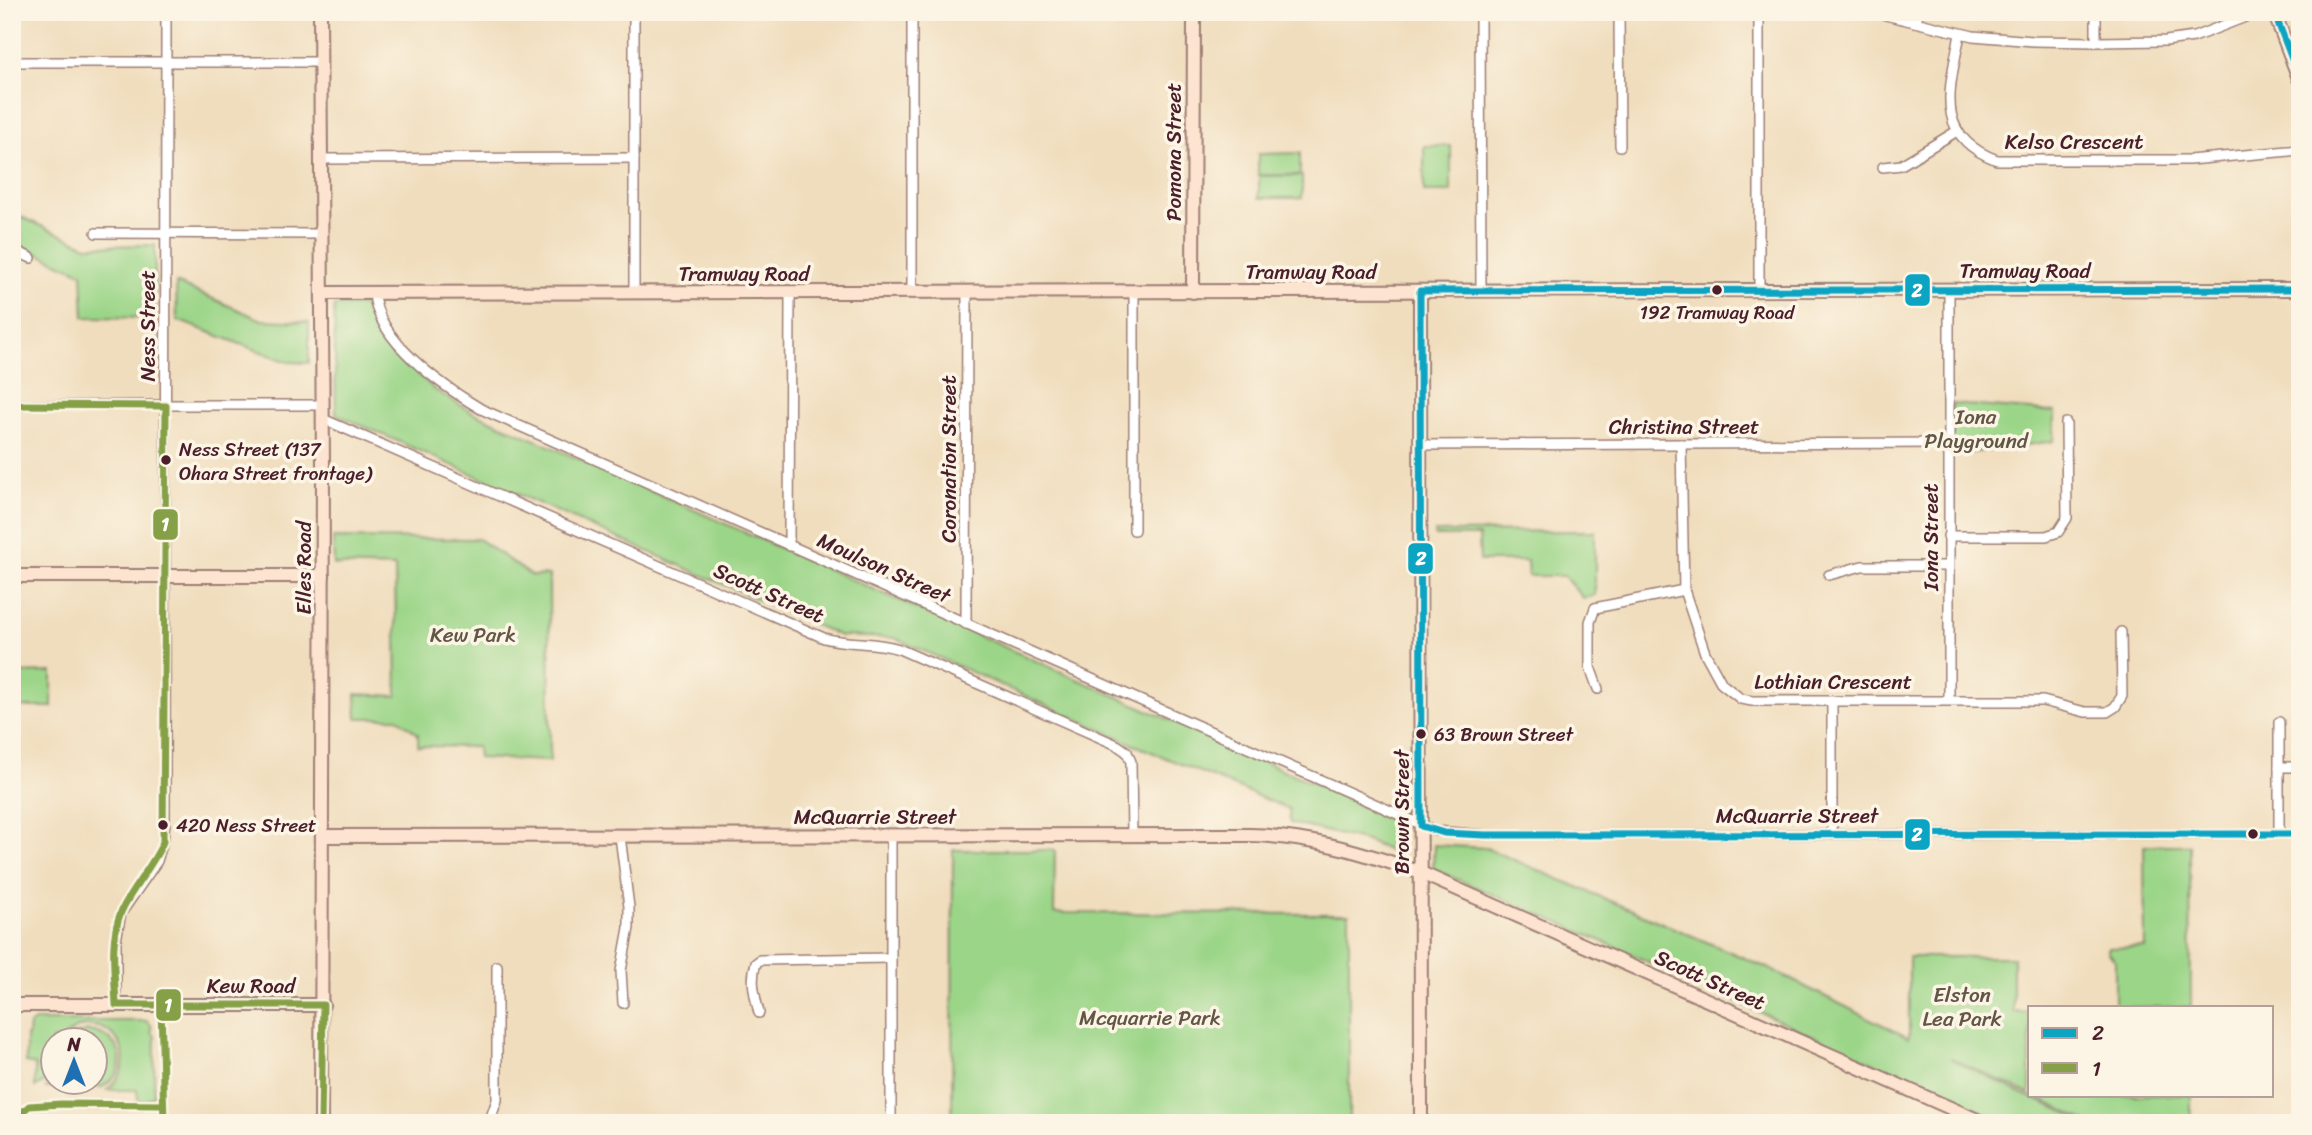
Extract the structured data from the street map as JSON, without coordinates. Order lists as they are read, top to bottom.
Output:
{
  "streets": {
    "street": [
      "Kelso Crescent",
      "Pomona Street",
      "Tramway Road",
      "Ness Street",
      "Christina Street",
      "Coronation Street",
      "Iona Street",
      "Elles Road",
      "Moulson Street",
      "Scott Street",
      "Lothian Crescent",
      "Brown Street",
      "McQuarrie Street",
      "Kew Road"
    ]
  },
  "crossings": [
    ["Pomona Street", "Tramway Road"],
    ["Tramway Road", "Coronation Street"],
    ["Tramway Road", "Iona Street"],
    ["Tramway Road", "Elles Road"],
    ["Tramway Road", "Moulson Street"],
    ["Tramway Road", "Brown Street"],
    ["Ness Street", "Kew Road"],
    ["Christina Street", "Iona Street"],
    ["Christina Street", "Lothian Crescent"],
    ["Christina Street", "Brown Street"],
    ["Coronation Street", "Moulson Street"],
    ["Iona Street", "Lothian Crescent"],
    ["Elles Road", "Scott Street"],
    ["Elles Road", "McQuarrie Street"],
    ["Elles Road", "Kew Road"],
    ["Moulson Street", "Brown Street"],
    ["Moulson Street", "McQuarrie Street"],
    ["Scott Street", "Brown Street"],
    ["Scott Street", "McQuarrie Street"],
    ["Brown Street", "McQuarrie Street"]
  ],
  "parks": [
    "Iona Playground",
    "Kew Park",
    "Elston Lea Park",
    "Mcquarrie Park"
  ],
  "places": [
    "192 Tramway Road",
    "Ness Street (137 Ohara Street frontage)",
    "63 Brown Street",
    "420 Ness Street"
  ],
  "lines": ["transit line 2", "transit line 1"],
  "legend": ["2", "1"],
  "north": "top"
}
